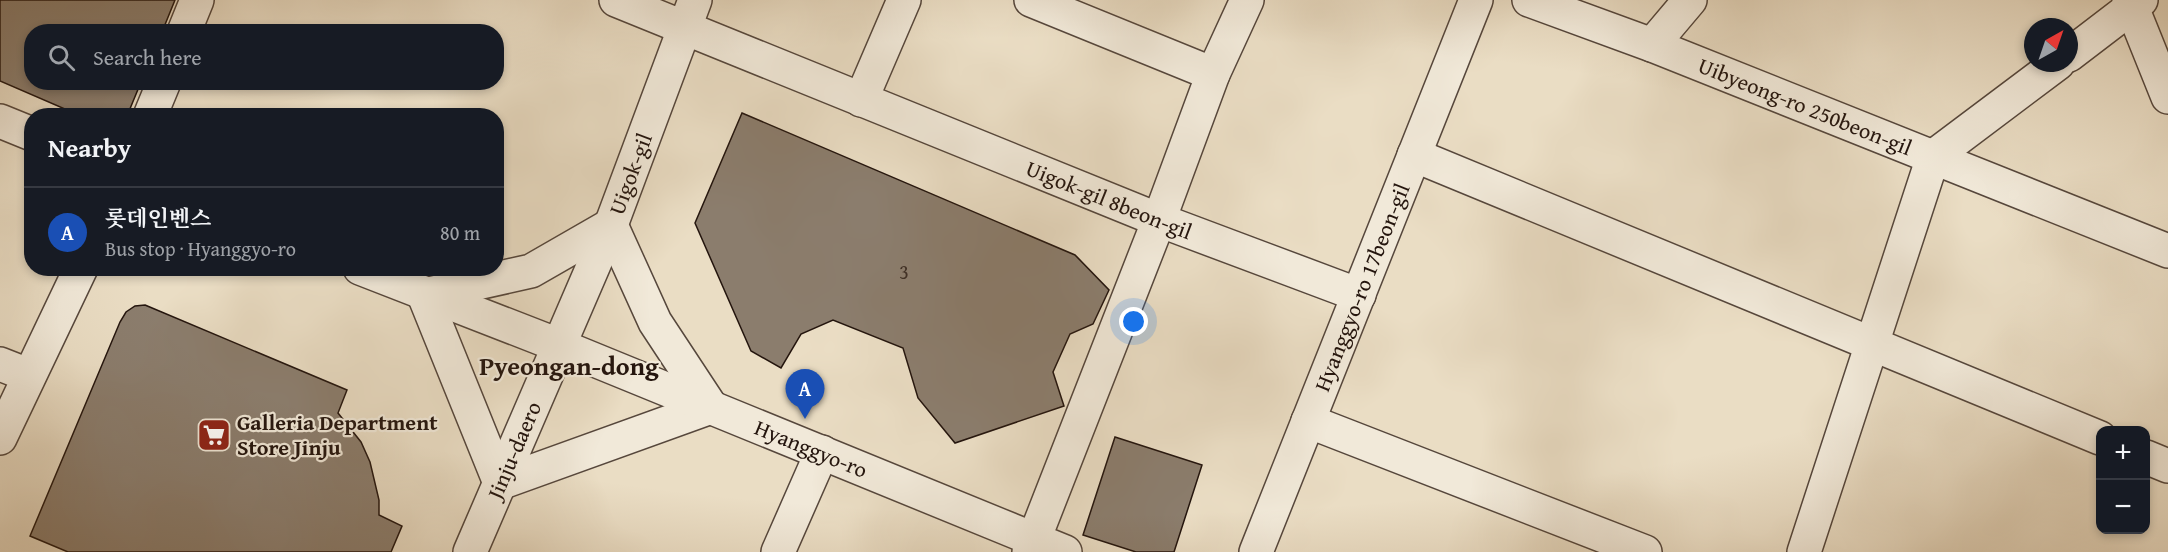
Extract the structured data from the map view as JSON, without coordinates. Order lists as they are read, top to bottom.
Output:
{
  "streets": {
    "street": [
      "Uibyeong-ro 250beon-gil",
      "Uigok-gil",
      "Uigok-gil 8beon-gil",
      "Hyanggyo-ro 17beon-gil",
      "Hyanggyo-ro",
      "Jinju-daero"
    ]
  },
  "crossings": [
    ["Uigok-gil", "Uigok-gil 8beon-gil"],
    ["Uigok-gil", "Hyanggyo-ro"],
    ["Uigok-gil", "Jinju-daero"],
    ["Uigok-gil 8beon-gil", "Hyanggyo-ro 17beon-gil"],
    ["Hyanggyo-ro", "Jinju-daero"]
  ],
  "districts": ["Pyeongan-dong"],
  "places": {
    "supermarket": ["Galleria Department Store Jinju"]
  },
  "house_numbers": ["3"],
  "north": "top right",
  "page": {
    "search": "Search here",
    "heading": "Nearby",
    "list": [
      {
        "mark": "A",
        "name": "롯데인벤스",
        "note": "Bus stop · Hyanggyo-ro",
        "value": "80 m"
      }
    ],
    "pins": "A",
    "map_buttons": ["+", "−"]
  }
}
